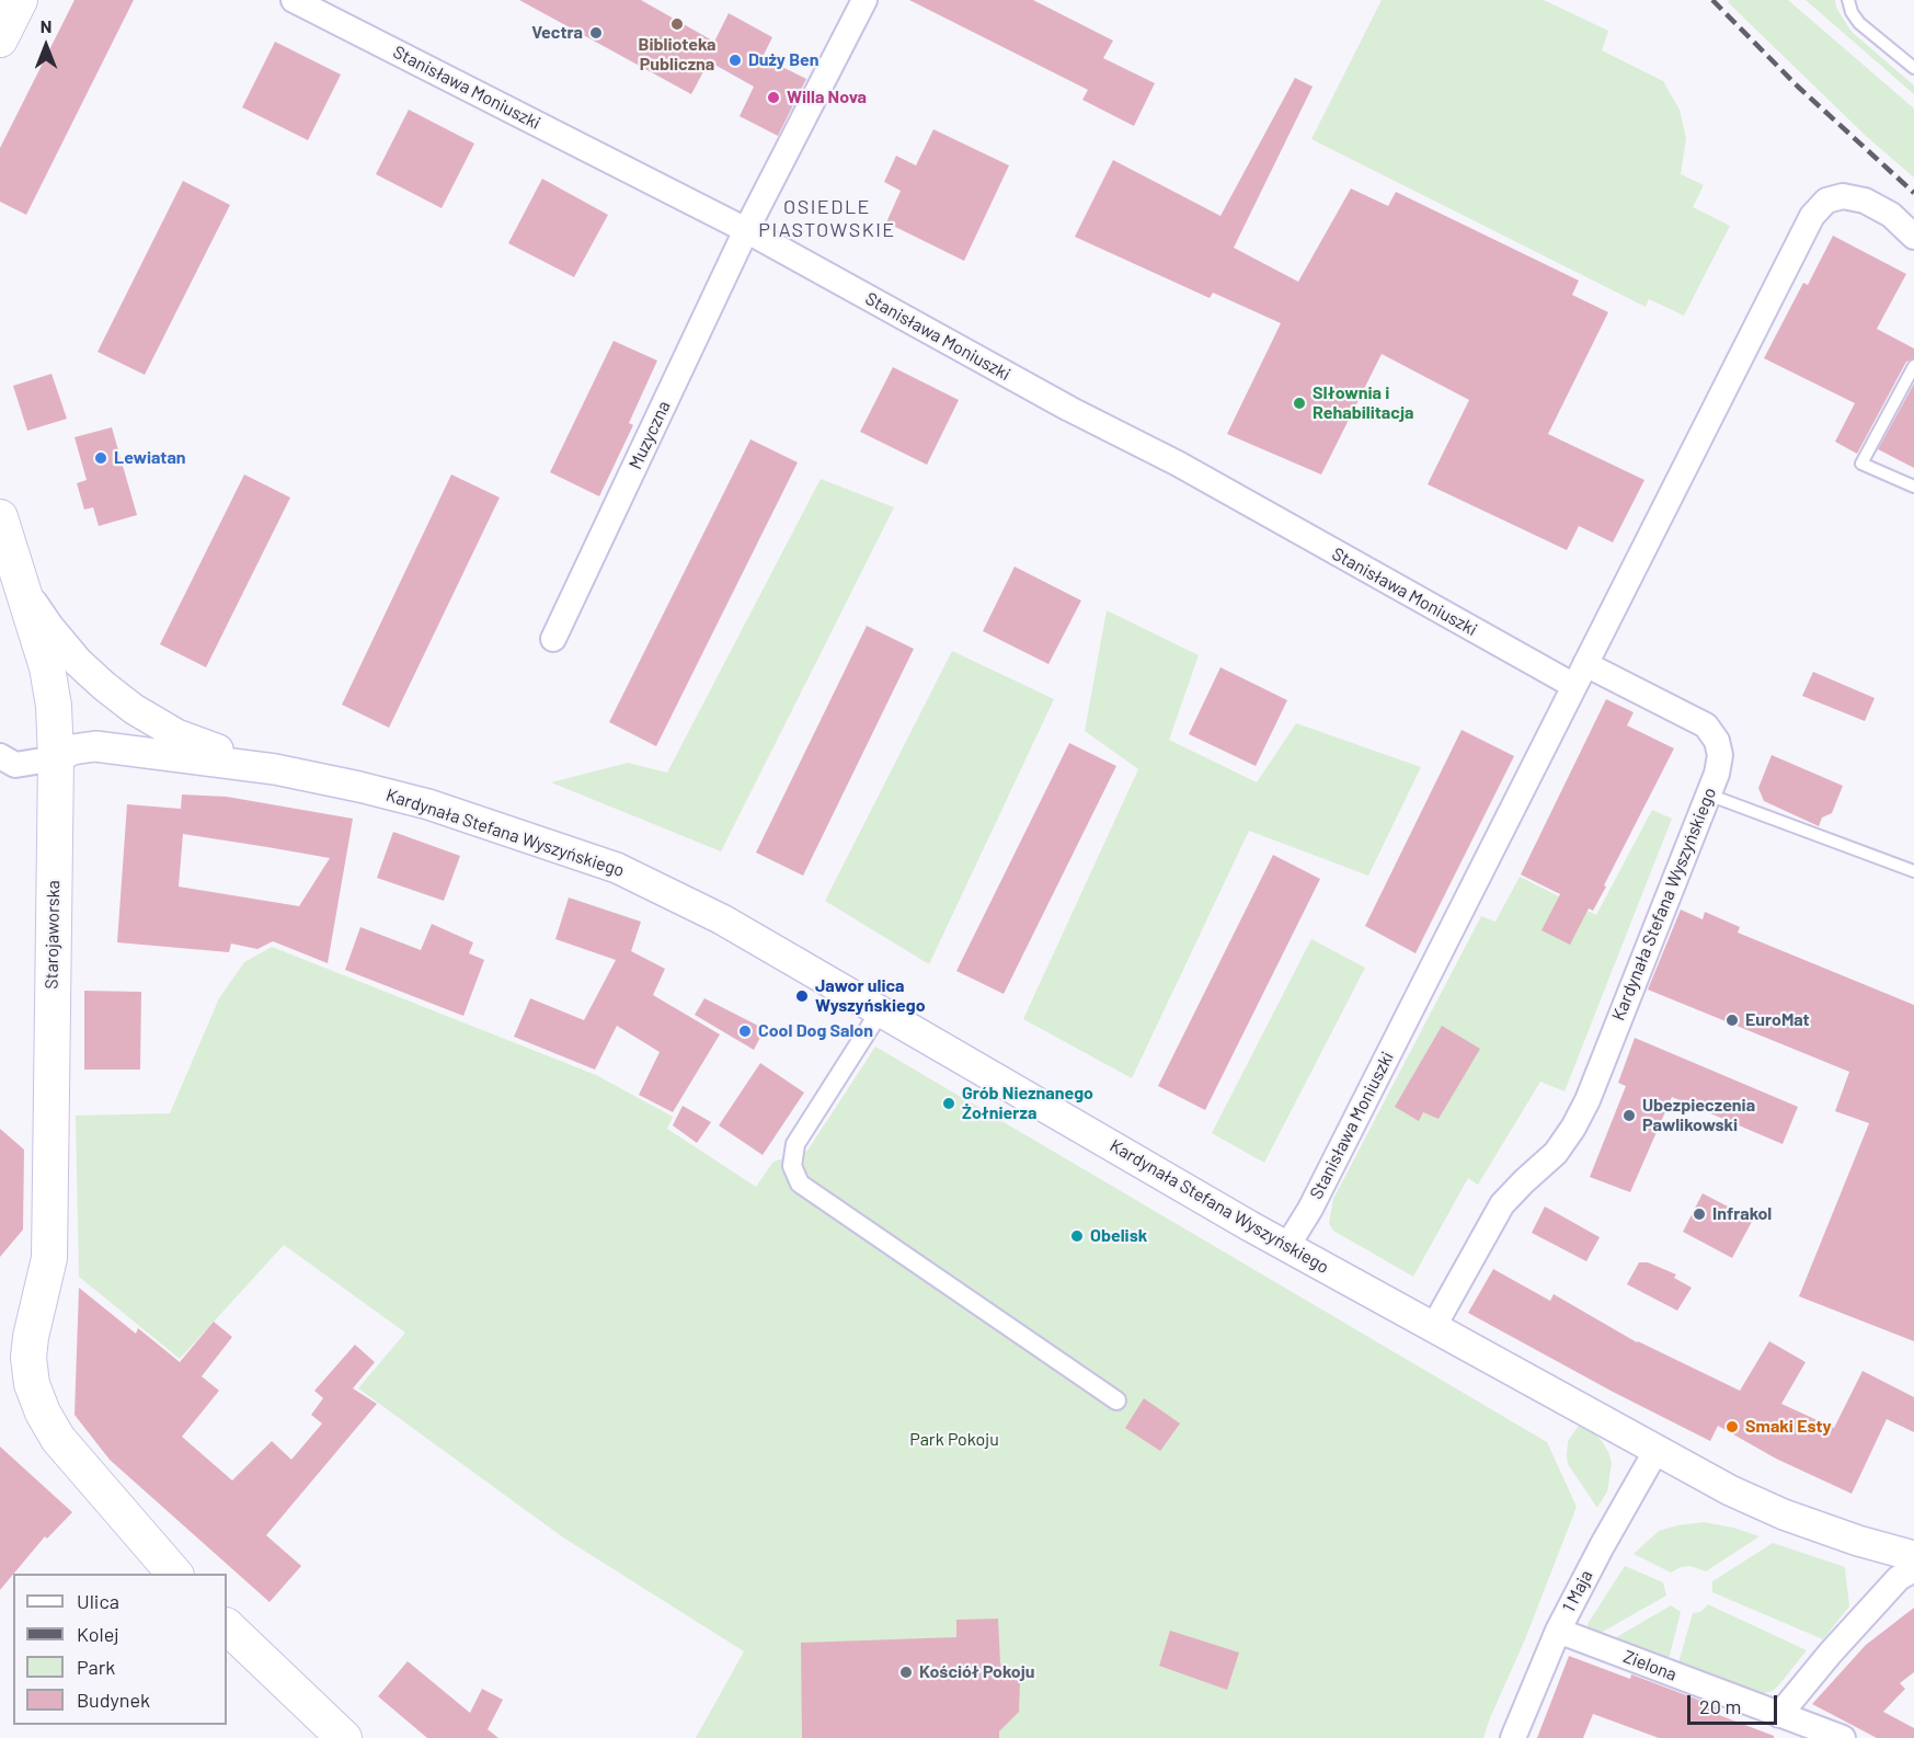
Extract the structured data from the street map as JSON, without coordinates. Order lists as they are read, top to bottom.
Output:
{
  "streets": {
    "main road": ["Starojaworska"],
    "street": [
      "Stanisława Moniuszki",
      "Muzyczna",
      "Kardynała Stefana Wyszyńskiego",
      "1 Maja",
      "Zielona"
    ]
  },
  "crossings": [
    ["Stanisława Moniuszki", "Muzyczna"],
    ["Stanisława Moniuszki", "Kardynała Stefana Wyszyńskiego"],
    ["Kardynała Stefana Wyszyńskiego", "Starojaworska"],
    ["Kardynała Stefana Wyszyńskiego", "1 Maja"],
    ["1 Maja", "Zielona"]
  ],
  "districts": ["OSIEDLE PIASTOWSKIE"],
  "parks": ["Park Pokoju"],
  "places": [
    "Biblioteka Publiczna",
    "Vectra",
    "Duży Ben",
    "Willa Nova",
    "SIłownia i Rehabilitacja",
    "Lewiatan",
    "Jawor ulica Wyszyńskiego",
    "EuroMat",
    "Cool Dog Salon",
    "Grób Nieznanego Żołnierza",
    "Ubezpieczenia Pawlikowski",
    "Infrakol",
    "Obelisk",
    "Smaki Esty",
    "Kościół Pokoju"
  ],
  "legend": [
    "Ulica",
    "Kolej",
    "Park",
    "Budynek"
  ],
  "scale_bar": "20 m",
  "north": "top"
}
